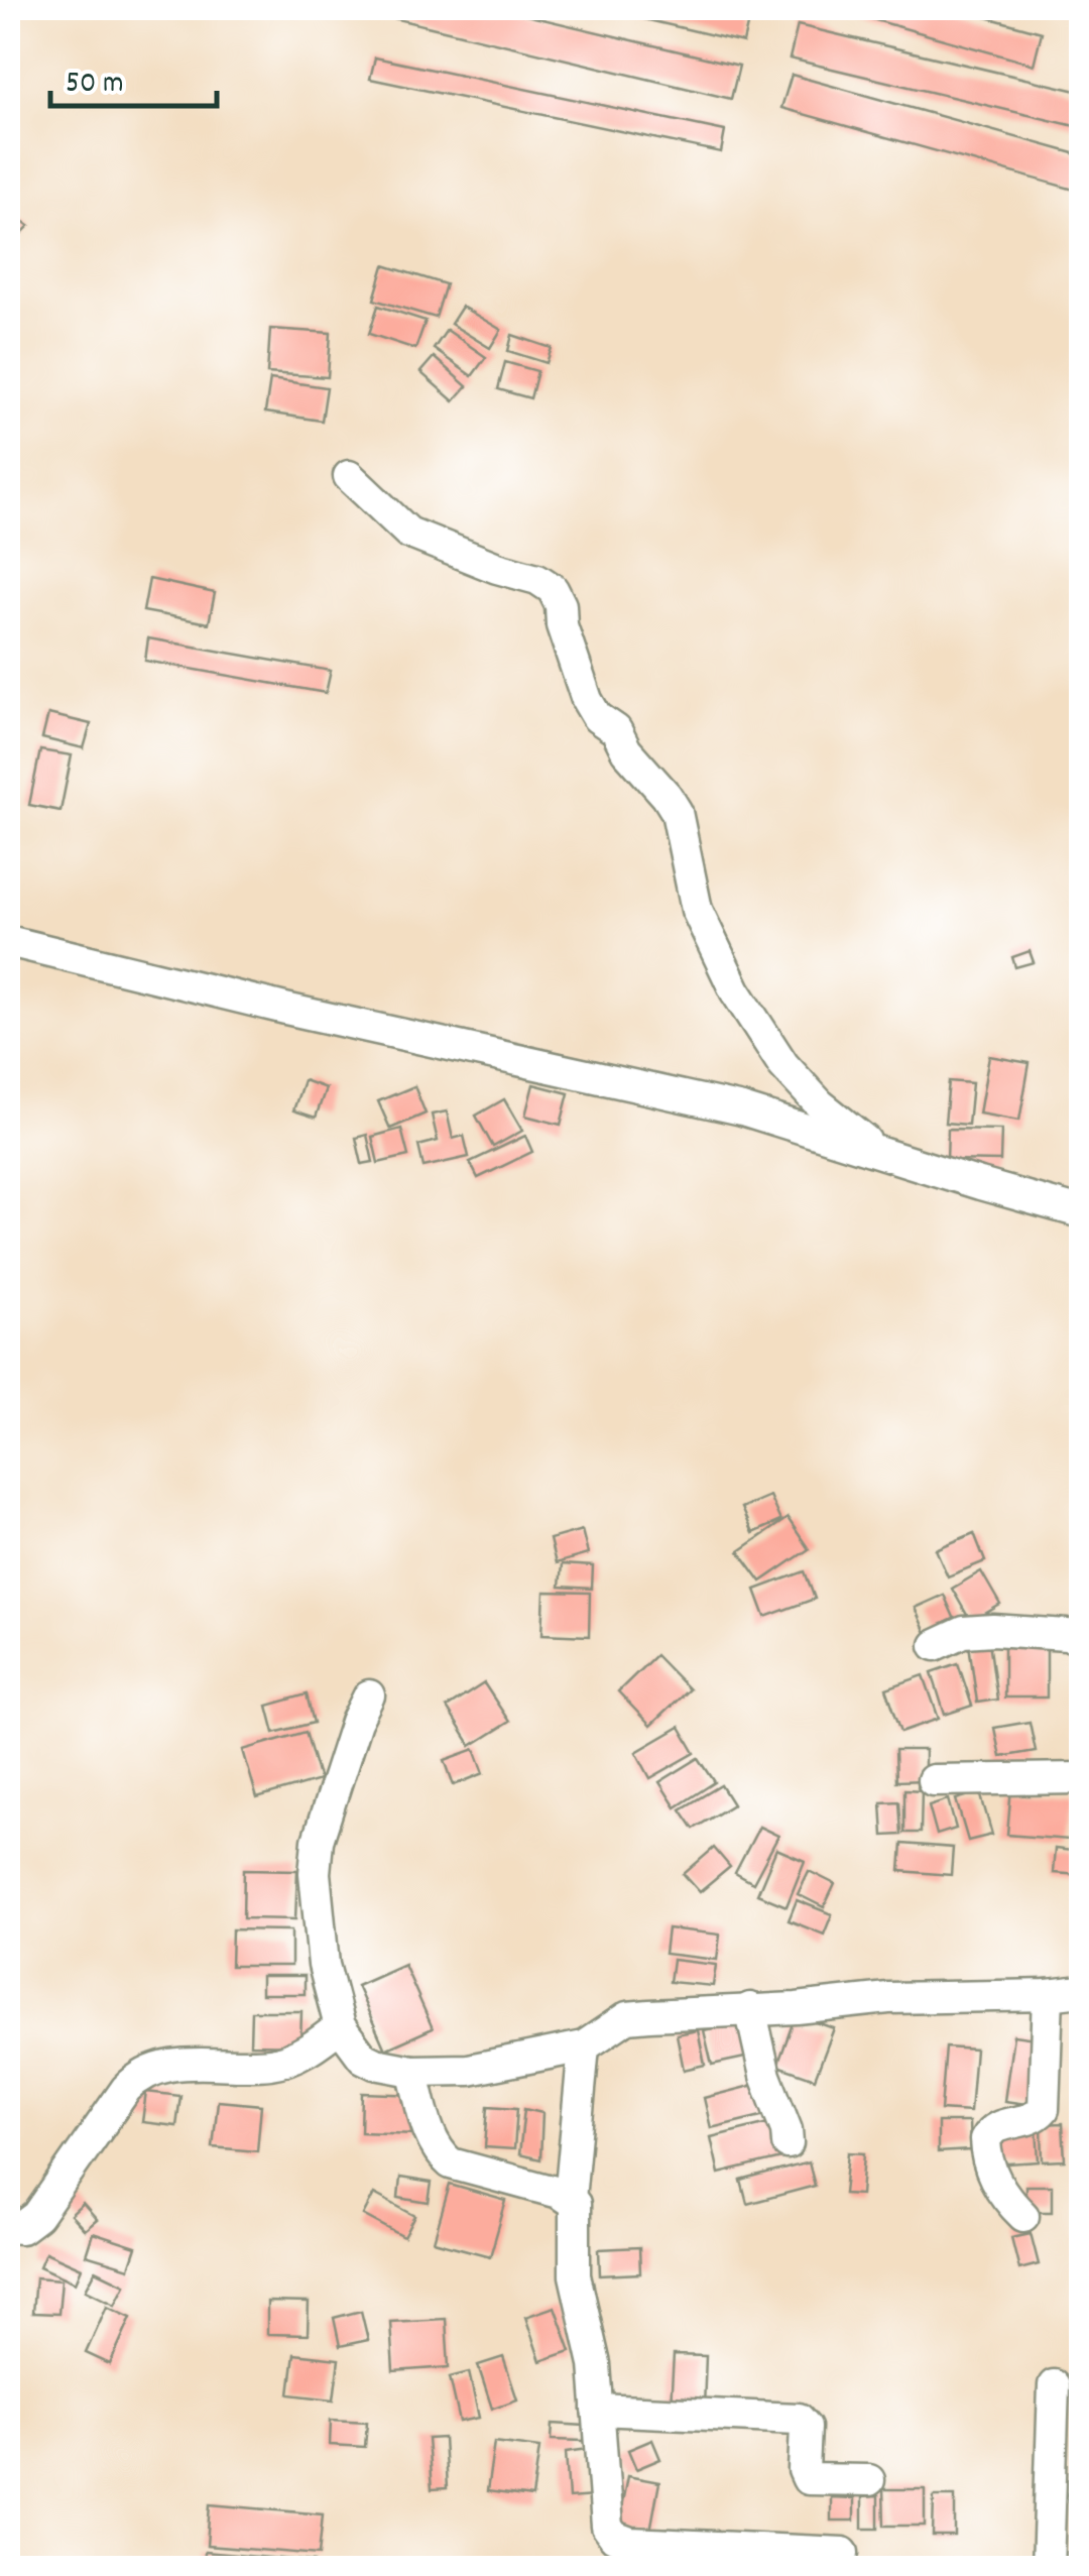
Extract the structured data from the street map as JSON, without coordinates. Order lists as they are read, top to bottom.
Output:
{
  "scale_bar": "50 m"
}
